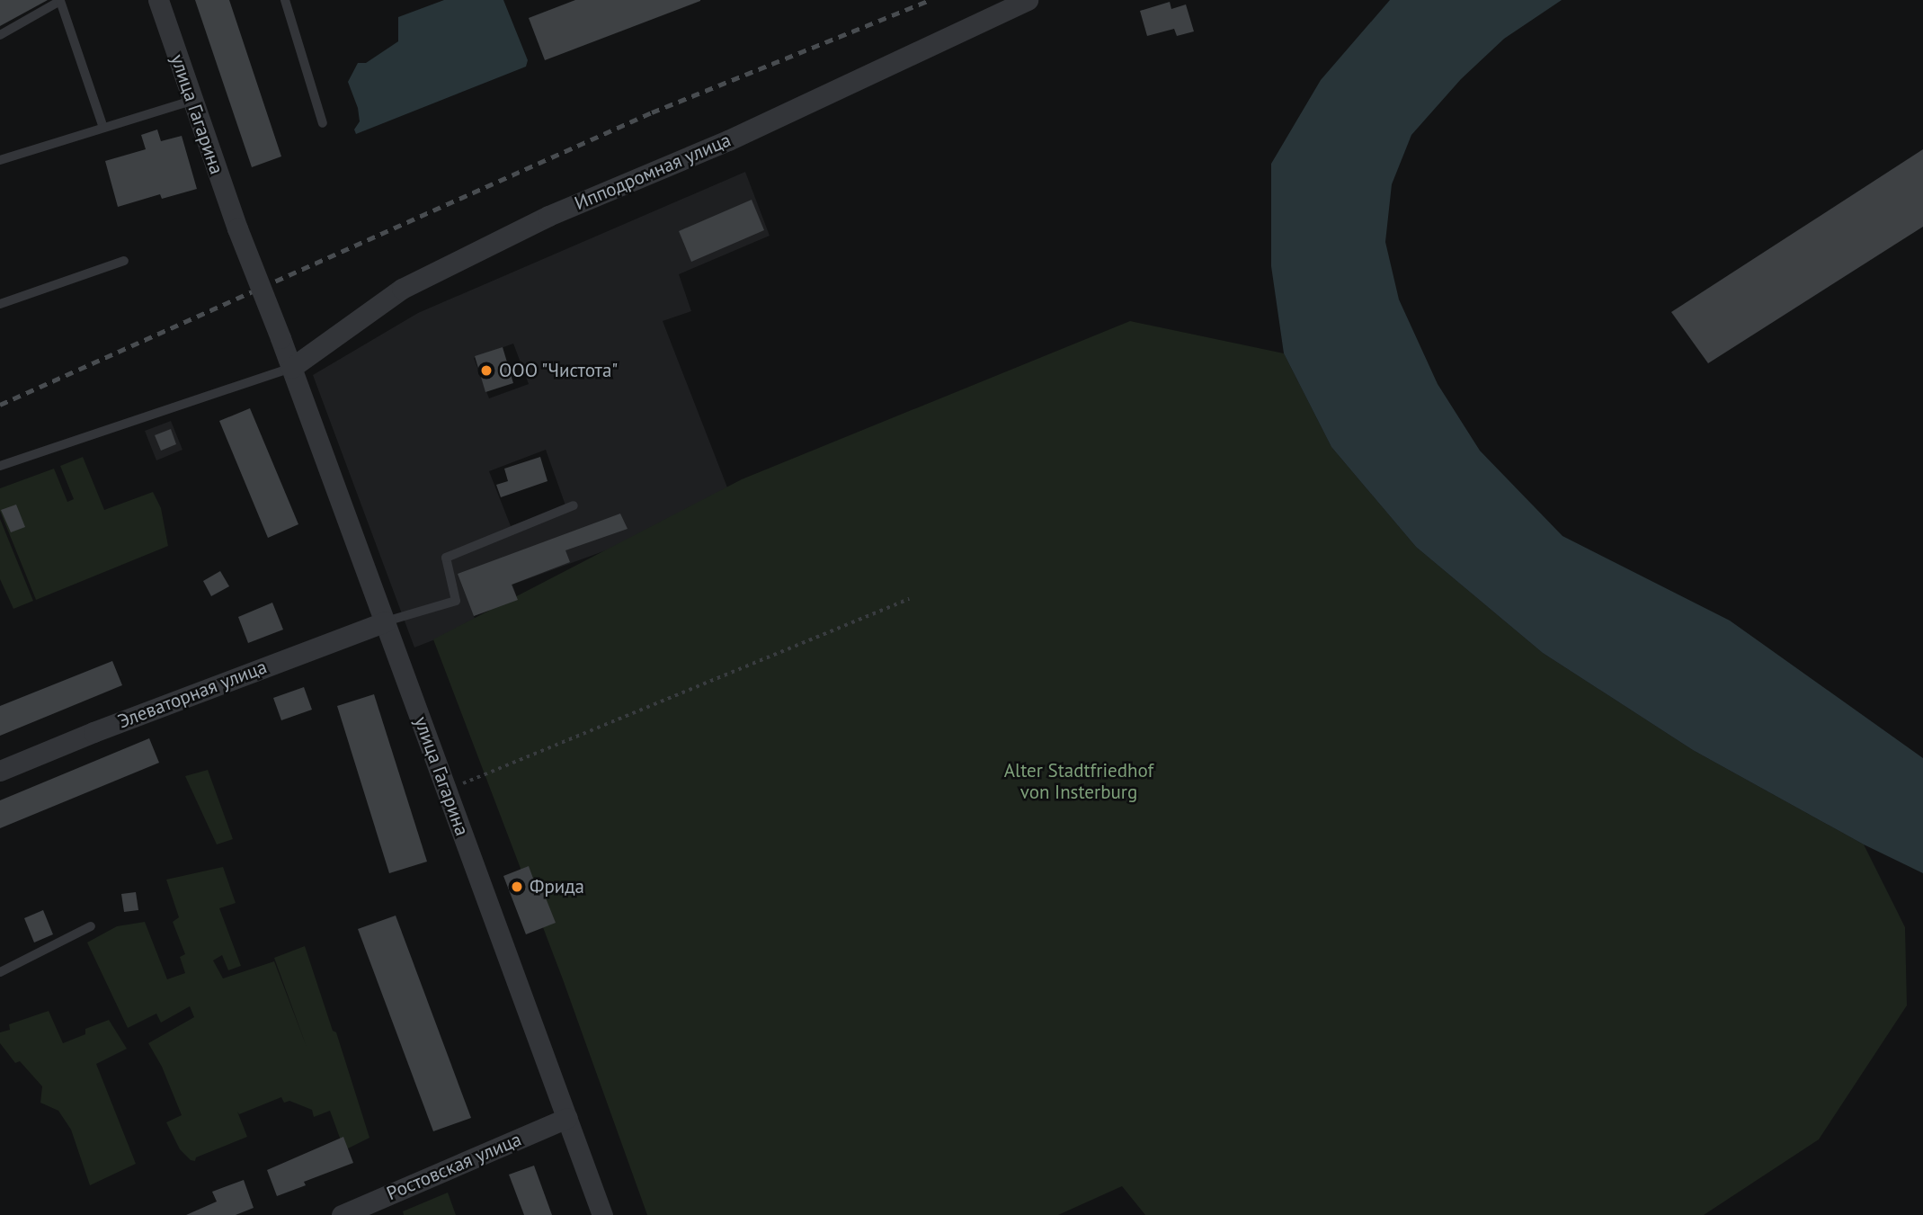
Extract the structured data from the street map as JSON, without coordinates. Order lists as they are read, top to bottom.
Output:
{
  "streets": {
    "street": [
      "улица Гагарина",
      "Ипподромная улица",
      "Элеваторная улица",
      "Ростовская улица"
    ]
  },
  "crossings": [
    ["улица Гагарина", "Ипподромная улица"],
    ["улица Гагарина", "Элеваторная улица"],
    ["улица Гагарина", "Ростовская улица"]
  ],
  "parks": ["Alter Stadtfriedhof von Insterburg"],
  "places": ["ООО \"Чистота\"", "Фрида"]
}
